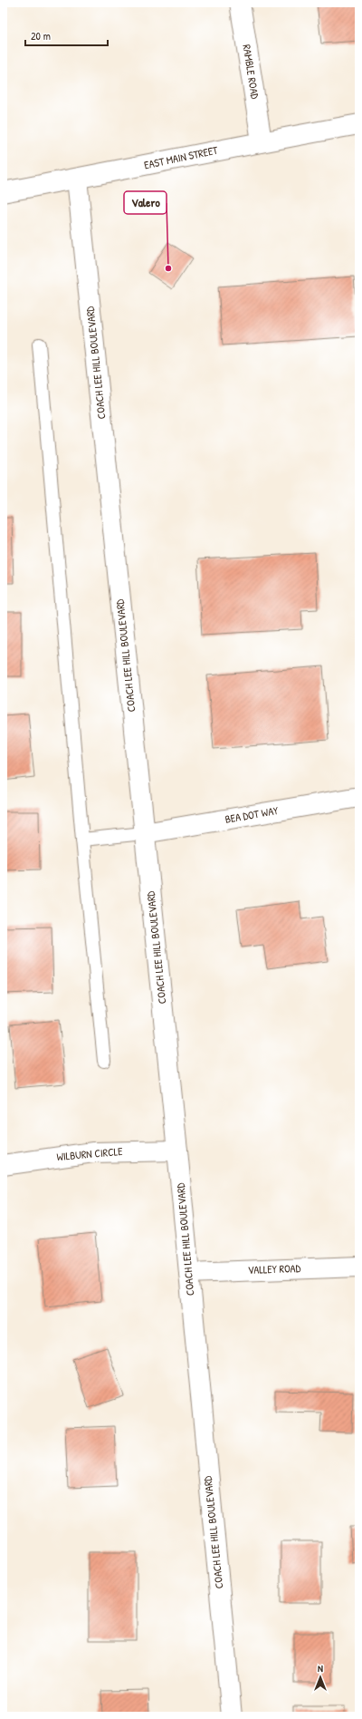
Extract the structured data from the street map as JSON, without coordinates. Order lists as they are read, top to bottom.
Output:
{
  "streets": {
    "street": [
      "RAMBLE ROAD",
      "EAST MAIN STREET",
      "COACH LEE HILL BOULEVARD",
      "BEA DOT WAY",
      "WILBURN CIRCLE",
      "VALLEY ROAD"
    ]
  },
  "crossings": [
    ["RAMBLE ROAD", "EAST MAIN STREET"],
    ["EAST MAIN STREET", "COACH LEE HILL BOULEVARD"],
    ["COACH LEE HILL BOULEVARD", "BEA DOT WAY"],
    ["COACH LEE HILL BOULEVARD", "WILBURN CIRCLE"],
    ["COACH LEE HILL BOULEVARD", "VALLEY ROAD"]
  ],
  "places": ["Valero"],
  "scale_bar": "20 m",
  "north": "top"
}
